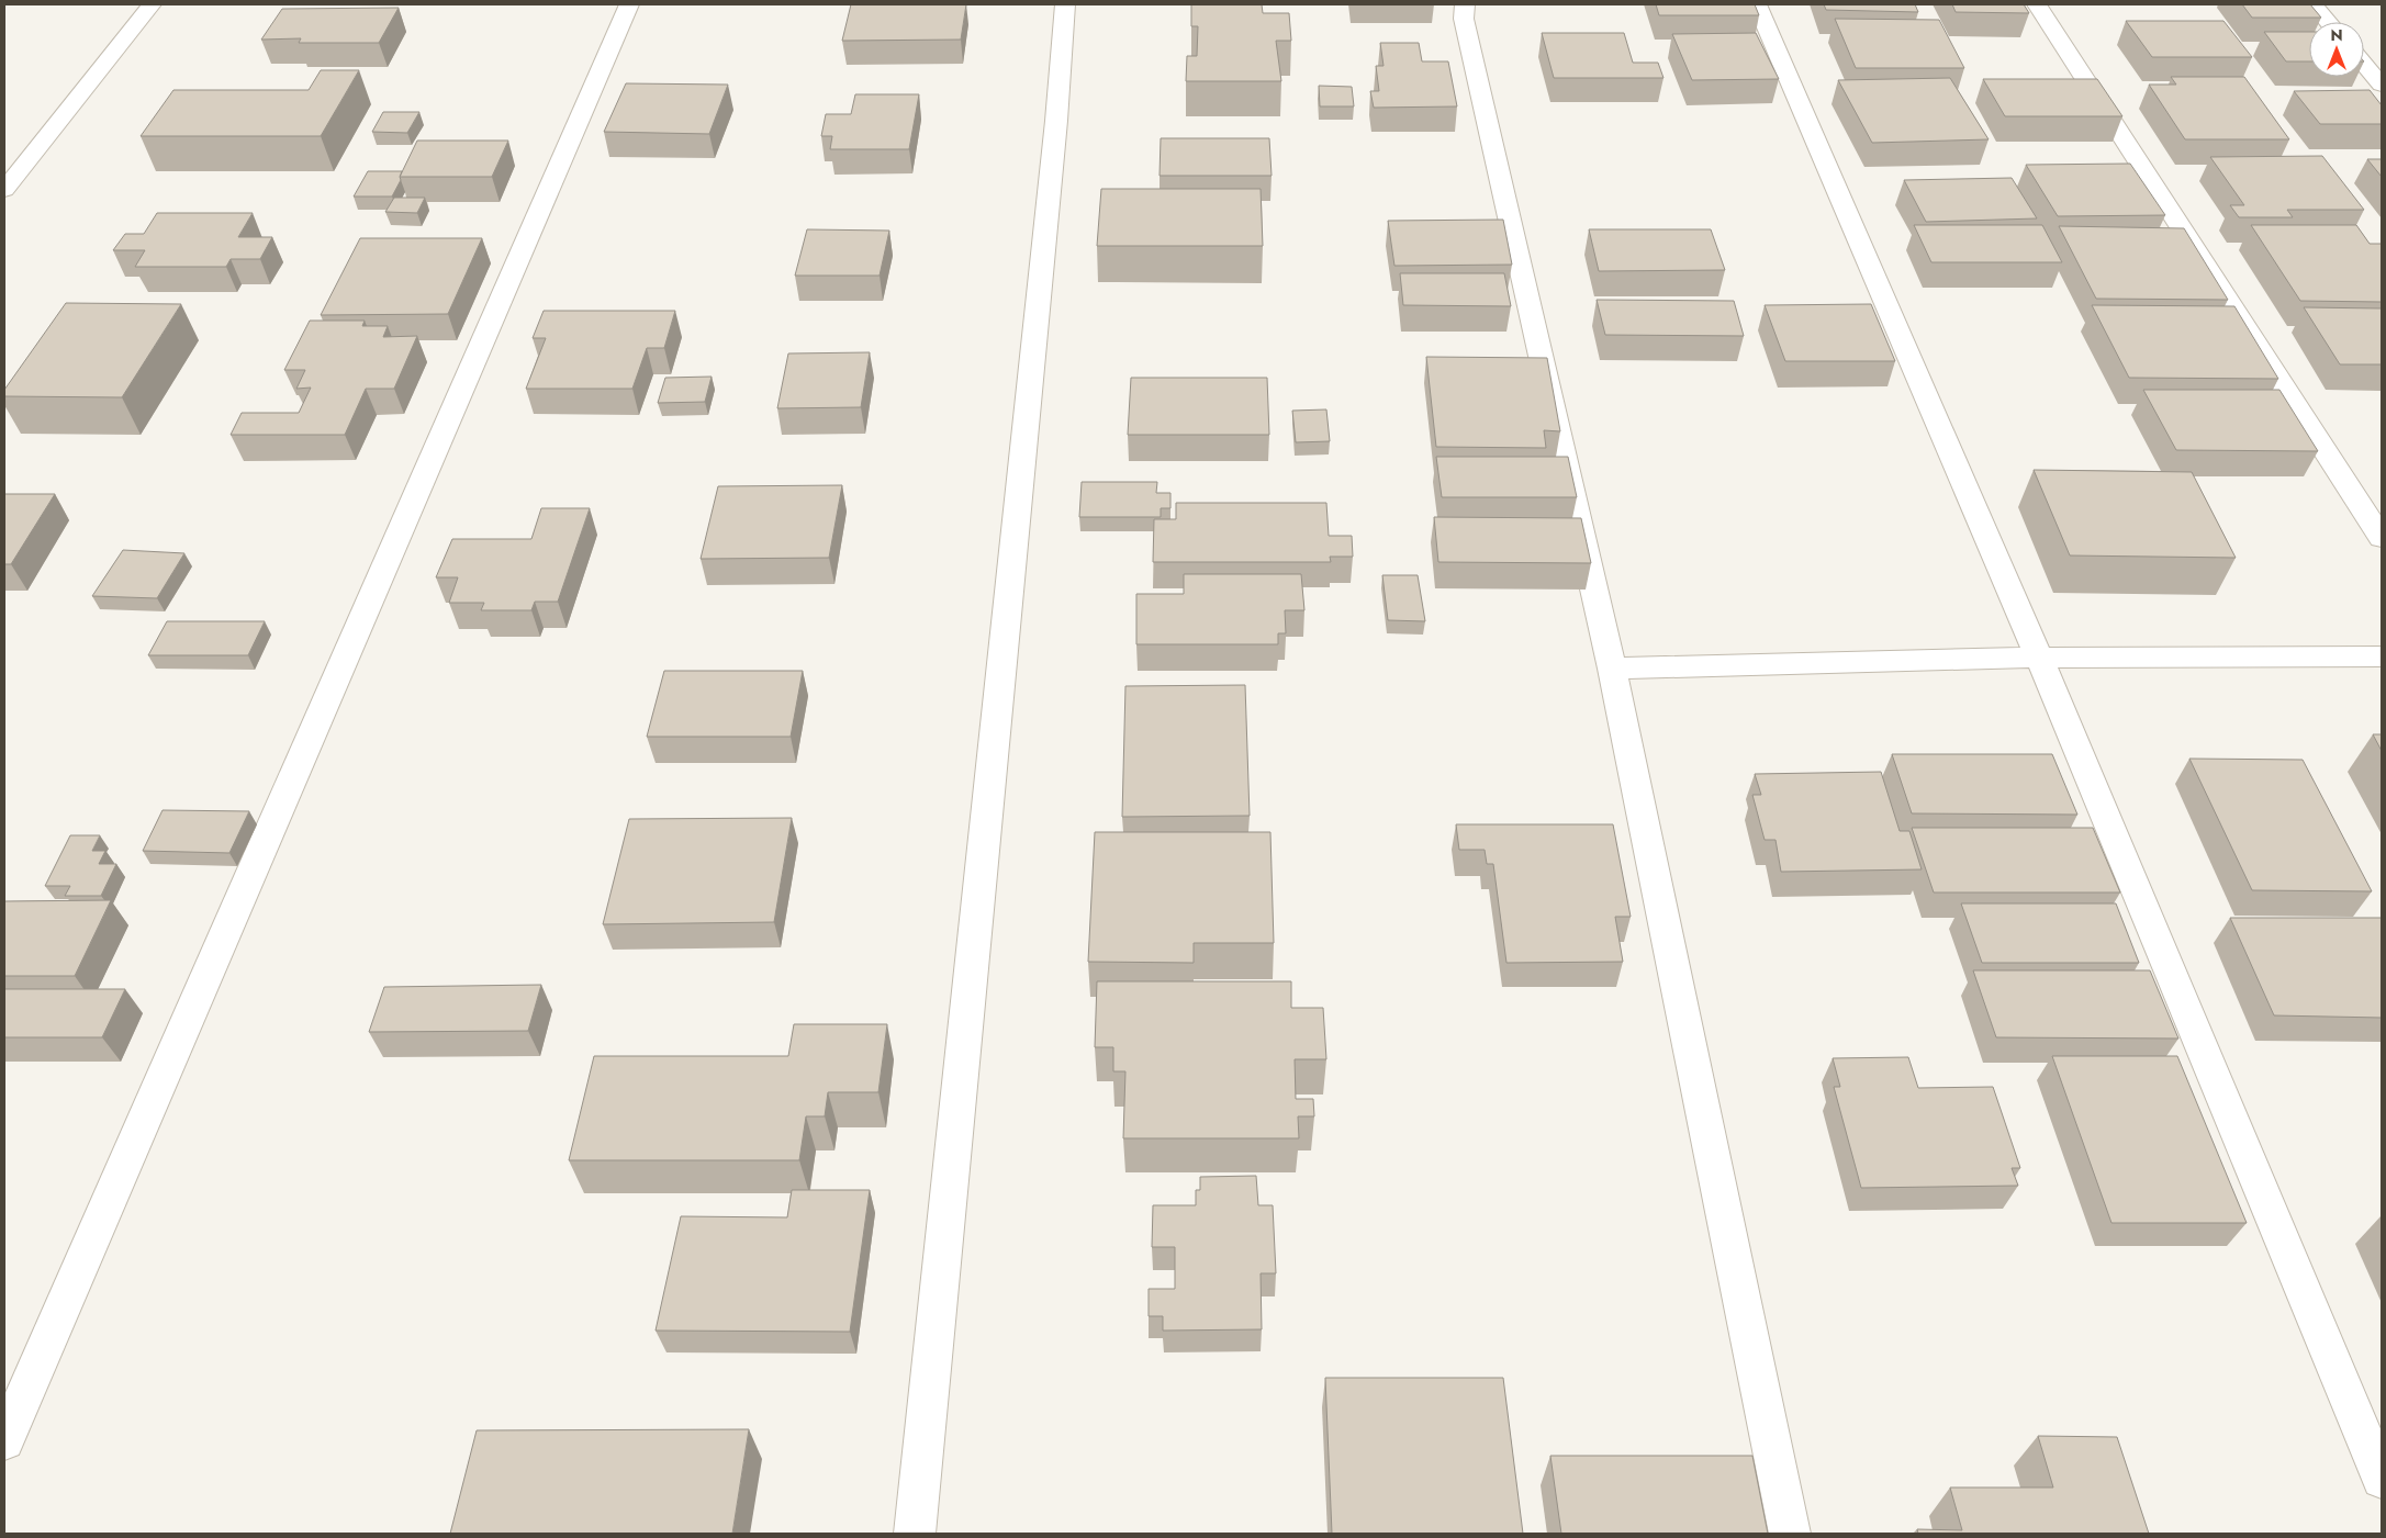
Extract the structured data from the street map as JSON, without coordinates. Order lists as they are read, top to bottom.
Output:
{
  "north": "top"
}
